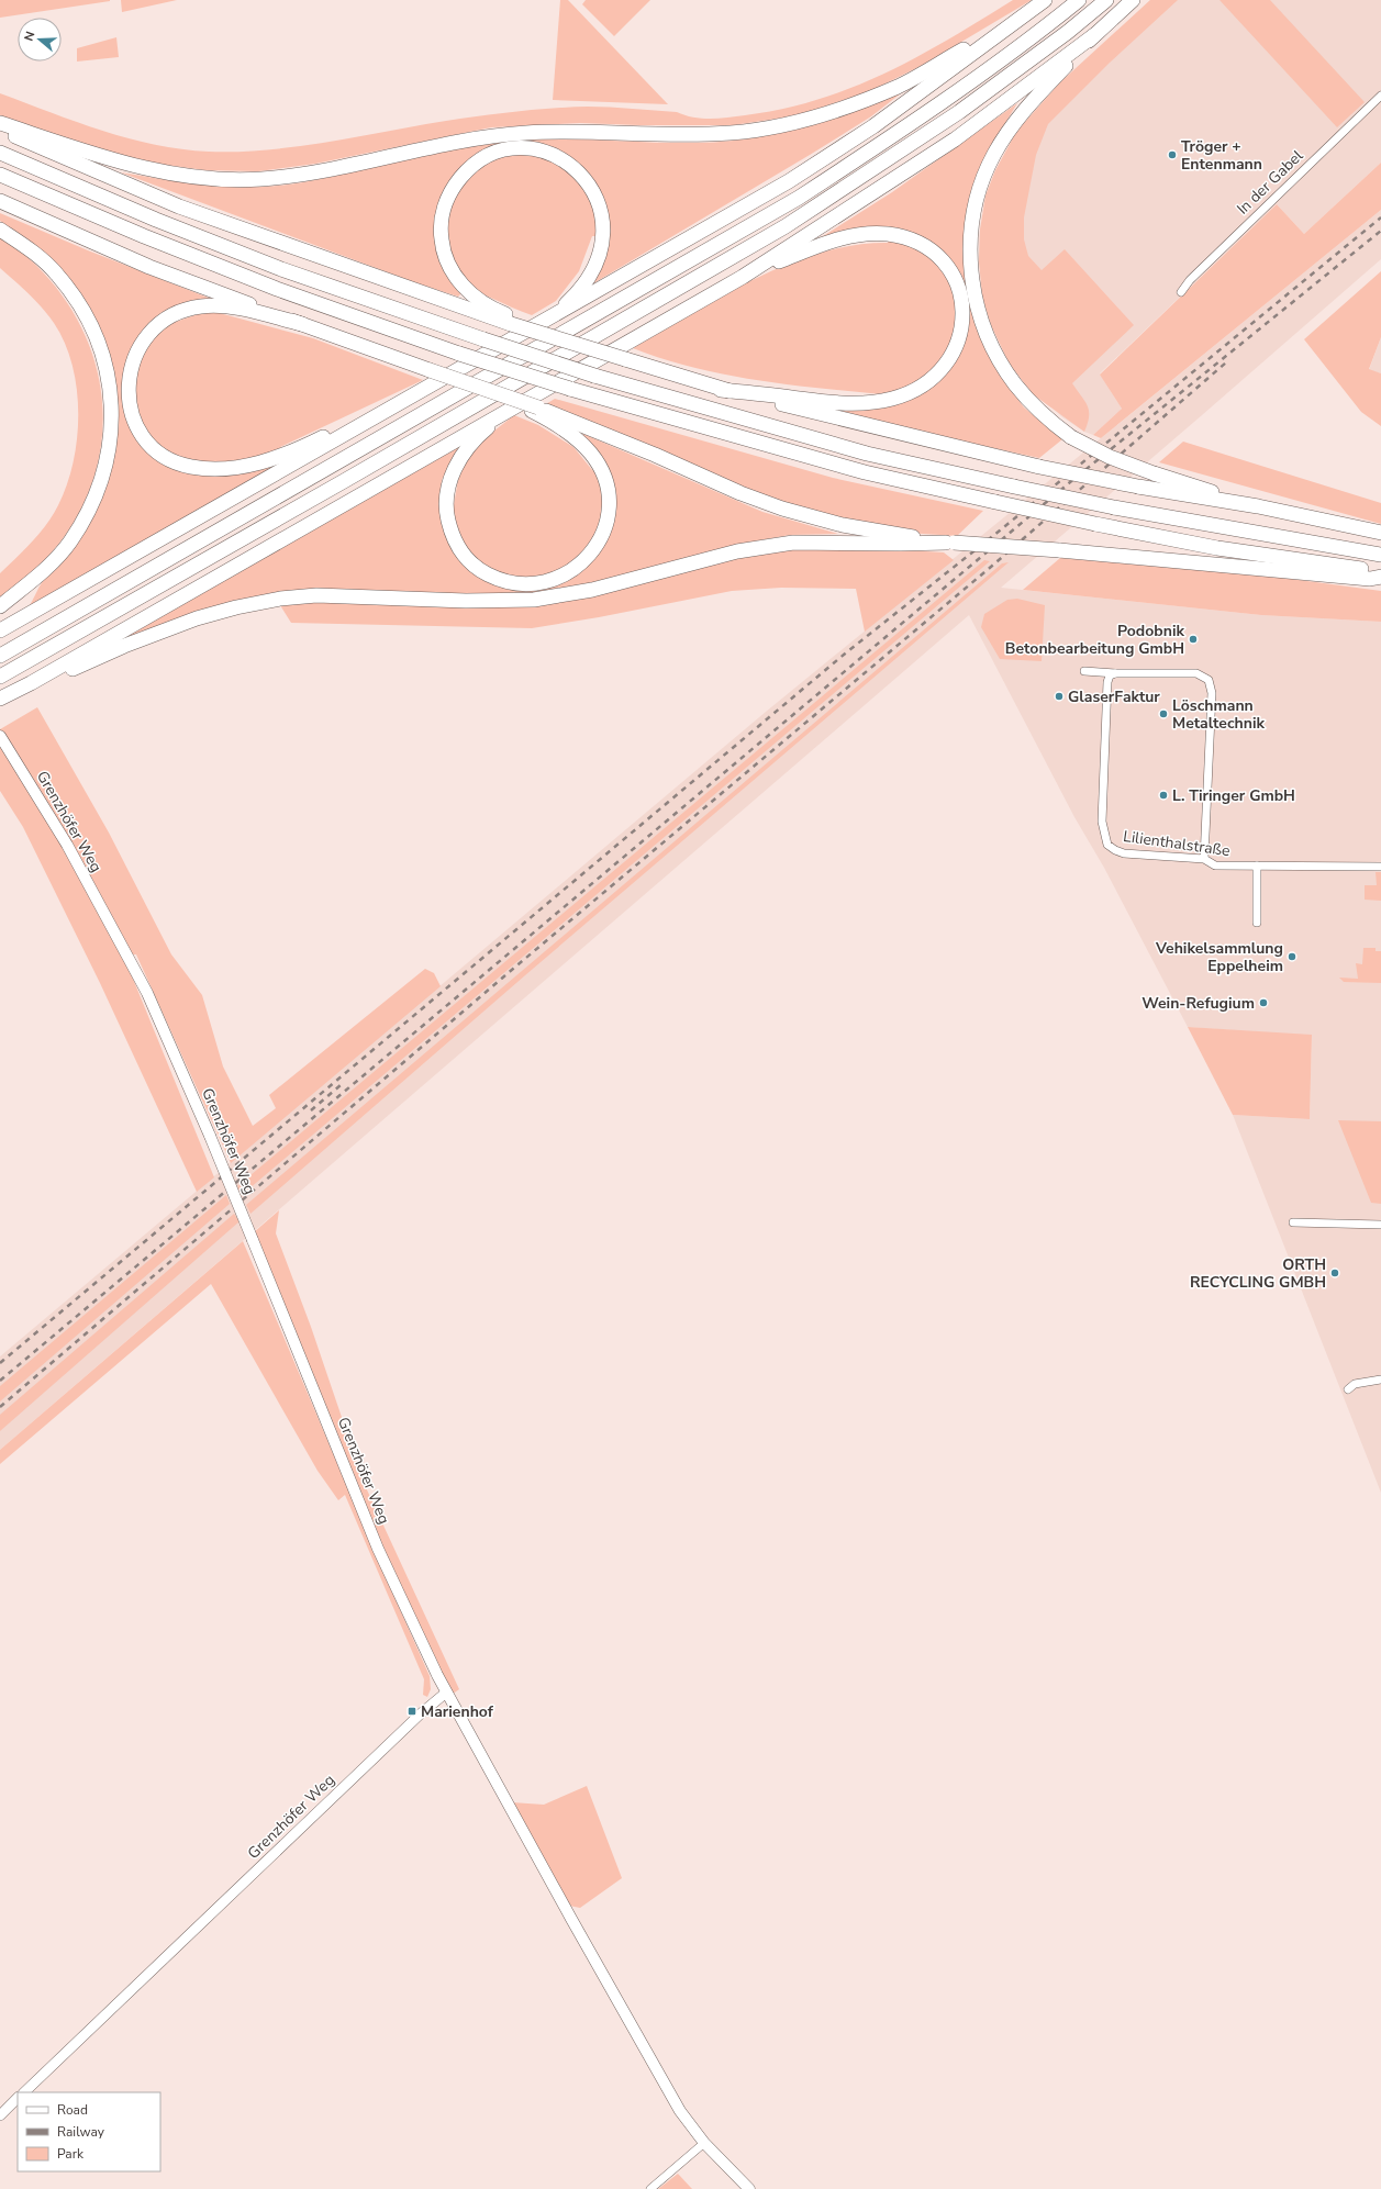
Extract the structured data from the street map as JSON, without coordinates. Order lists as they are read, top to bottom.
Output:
{
  "streets": {
    "main road": ["Grenzhöfer Weg"],
    "street": ["In der Gabel", "Lilienthalstraße"]
  },
  "places": {
    "other": [
      "Tröger + Entenmann",
      "Podobnik Betonbearbeitung GmbH",
      "GlaserFaktur",
      "Löschmann Metaltechnik",
      "L. Tiringer GmbH",
      "Vehikelsammlung Eppelheim",
      "Wein-Refugium",
      "ORTH RECYCLING GMBH"
    ],
    "transit": ["Marienhof"]
  },
  "legend": ["Road", "Railway", "Park"],
  "north": "left"
}
